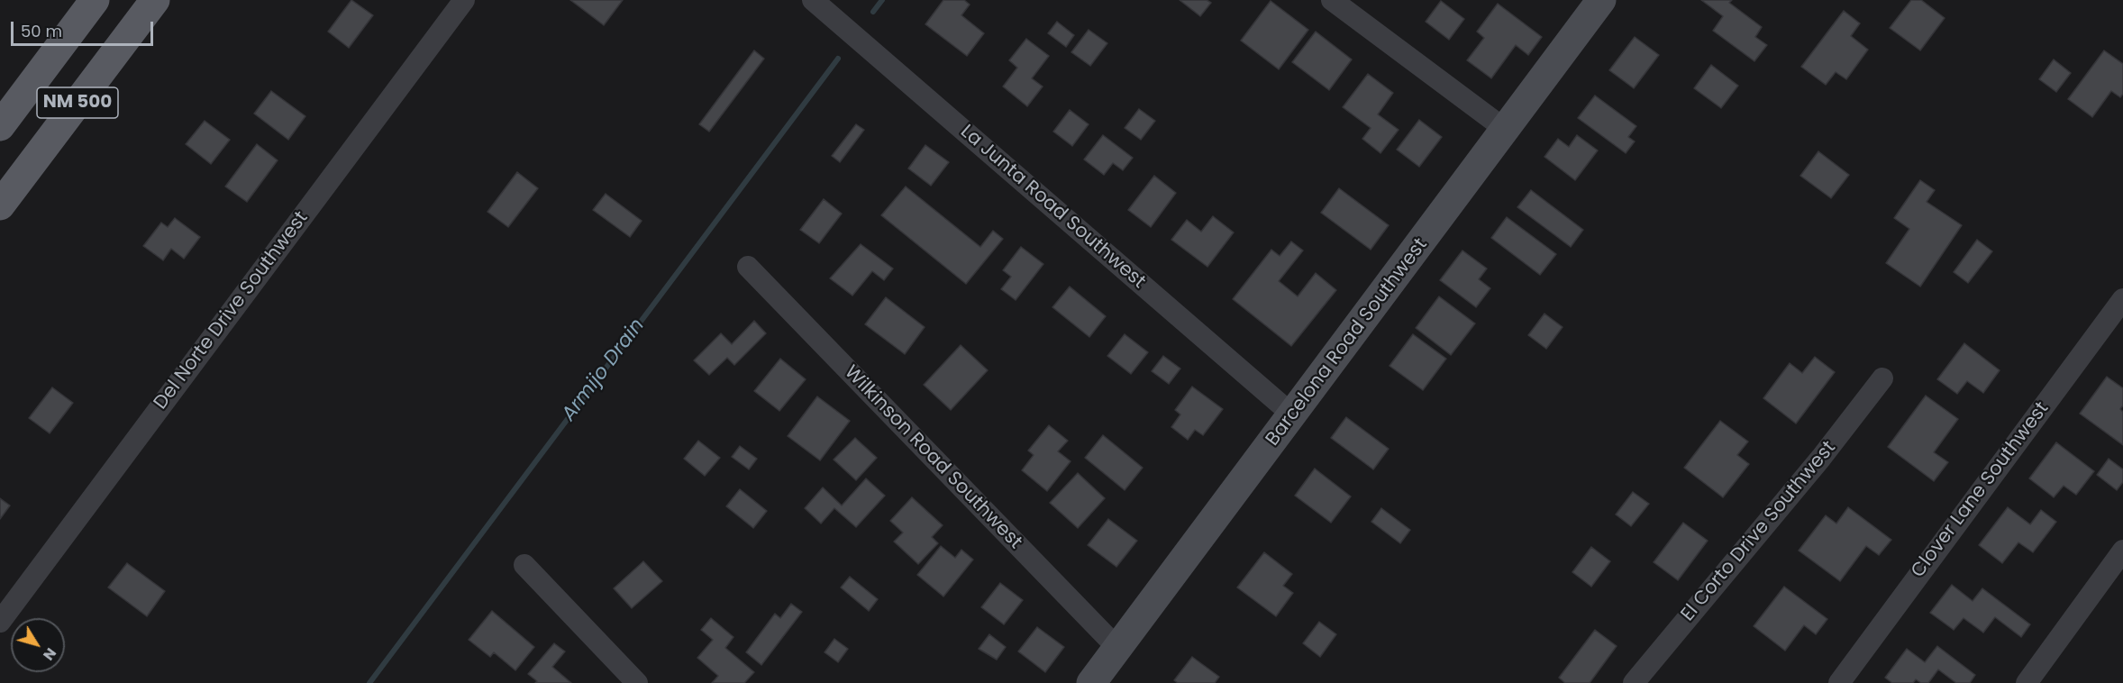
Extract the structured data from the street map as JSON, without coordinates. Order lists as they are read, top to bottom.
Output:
{
  "streets": {
    "main road": ["NM 500"],
    "street": [
      "La Junta Road Southwest",
      "Del Norte Drive Southwest",
      "Barcelona Road Southwest",
      "Wilkinson Road Southwest",
      "Clover Lane Southwest",
      "El Corto Drive Southwest"
    ]
  },
  "crossings": [
    ["La Junta Road Southwest", "Barcelona Road Southwest"],
    ["Barcelona Road Southwest", "Wilkinson Road Southwest"]
  ],
  "water": ["Armijo Drain"],
  "scale_bar": "50 m",
  "north": "bottom right"
}
